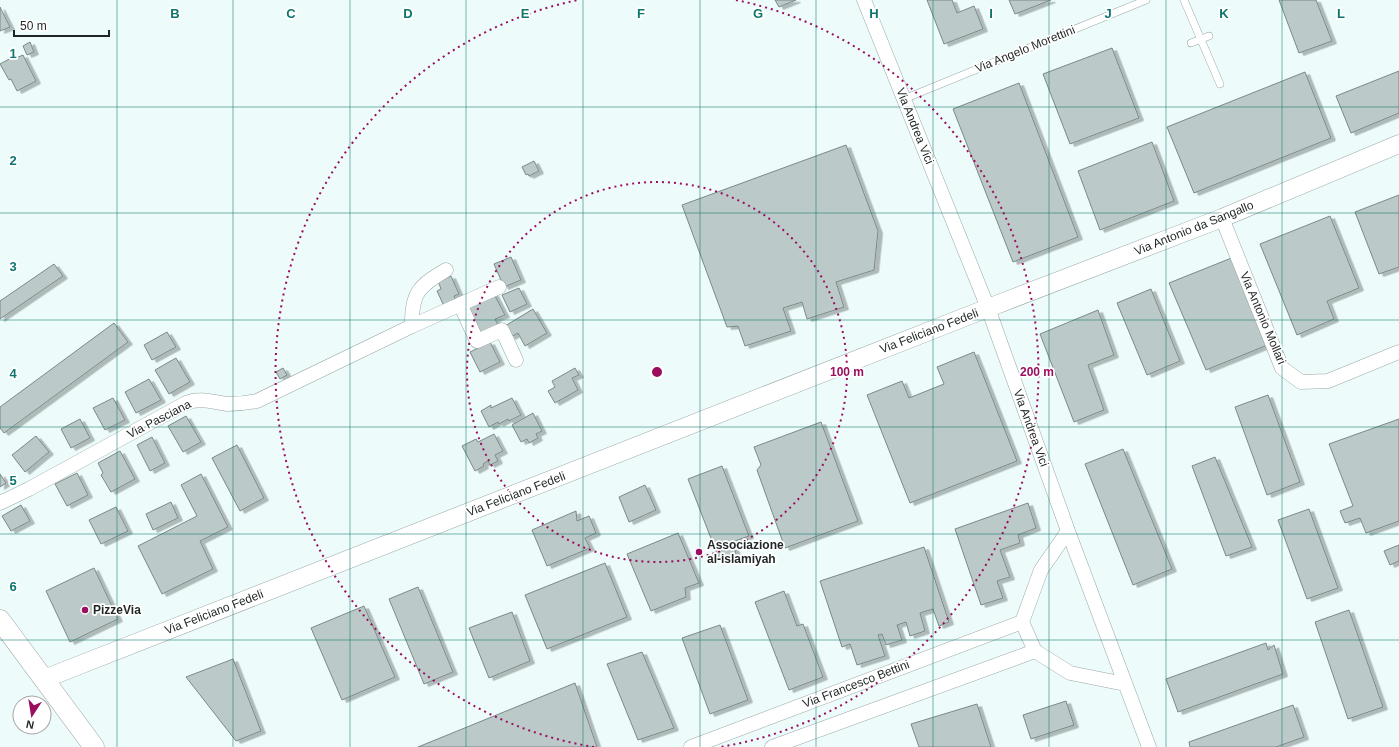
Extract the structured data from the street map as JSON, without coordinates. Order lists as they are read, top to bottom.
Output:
{
  "streets": {
    "street": [
      "Via Andrea Vici",
      "Via Antonio da Sangallo",
      "Via Antonio Mollari",
      "Via Feliciano Fedeli",
      "Via Pasciana",
      "Via Francesco Bettini"
    ],
    "lane": ["Via Angelo Morettini"]
  },
  "crossings": [
    ["Via Angelo Morettini", "Via Andrea Vici"],
    ["Via Andrea Vici", "Via Antonio da Sangallo"],
    ["Via Andrea Vici", "Via Feliciano Fedeli"],
    ["Via Antonio da Sangallo", "Via Antonio Mollari"],
    ["Via Antonio da Sangallo", "Via Feliciano Fedeli"]
  ],
  "places": ["Associazione al-islamiyah", "PizzeVia"],
  "scale_bar": "50 m",
  "north": "bottom",
  "grid": {
    "columns": [
      "B",
      "C",
      "D",
      "E",
      "F",
      "G",
      "H",
      "I",
      "J",
      "K",
      "L"
    ],
    "rows": [
      "1",
      "2",
      "3",
      "4",
      "5",
      "6"
    ]
  },
  "rings": ["100 m", "200 m"]
}
